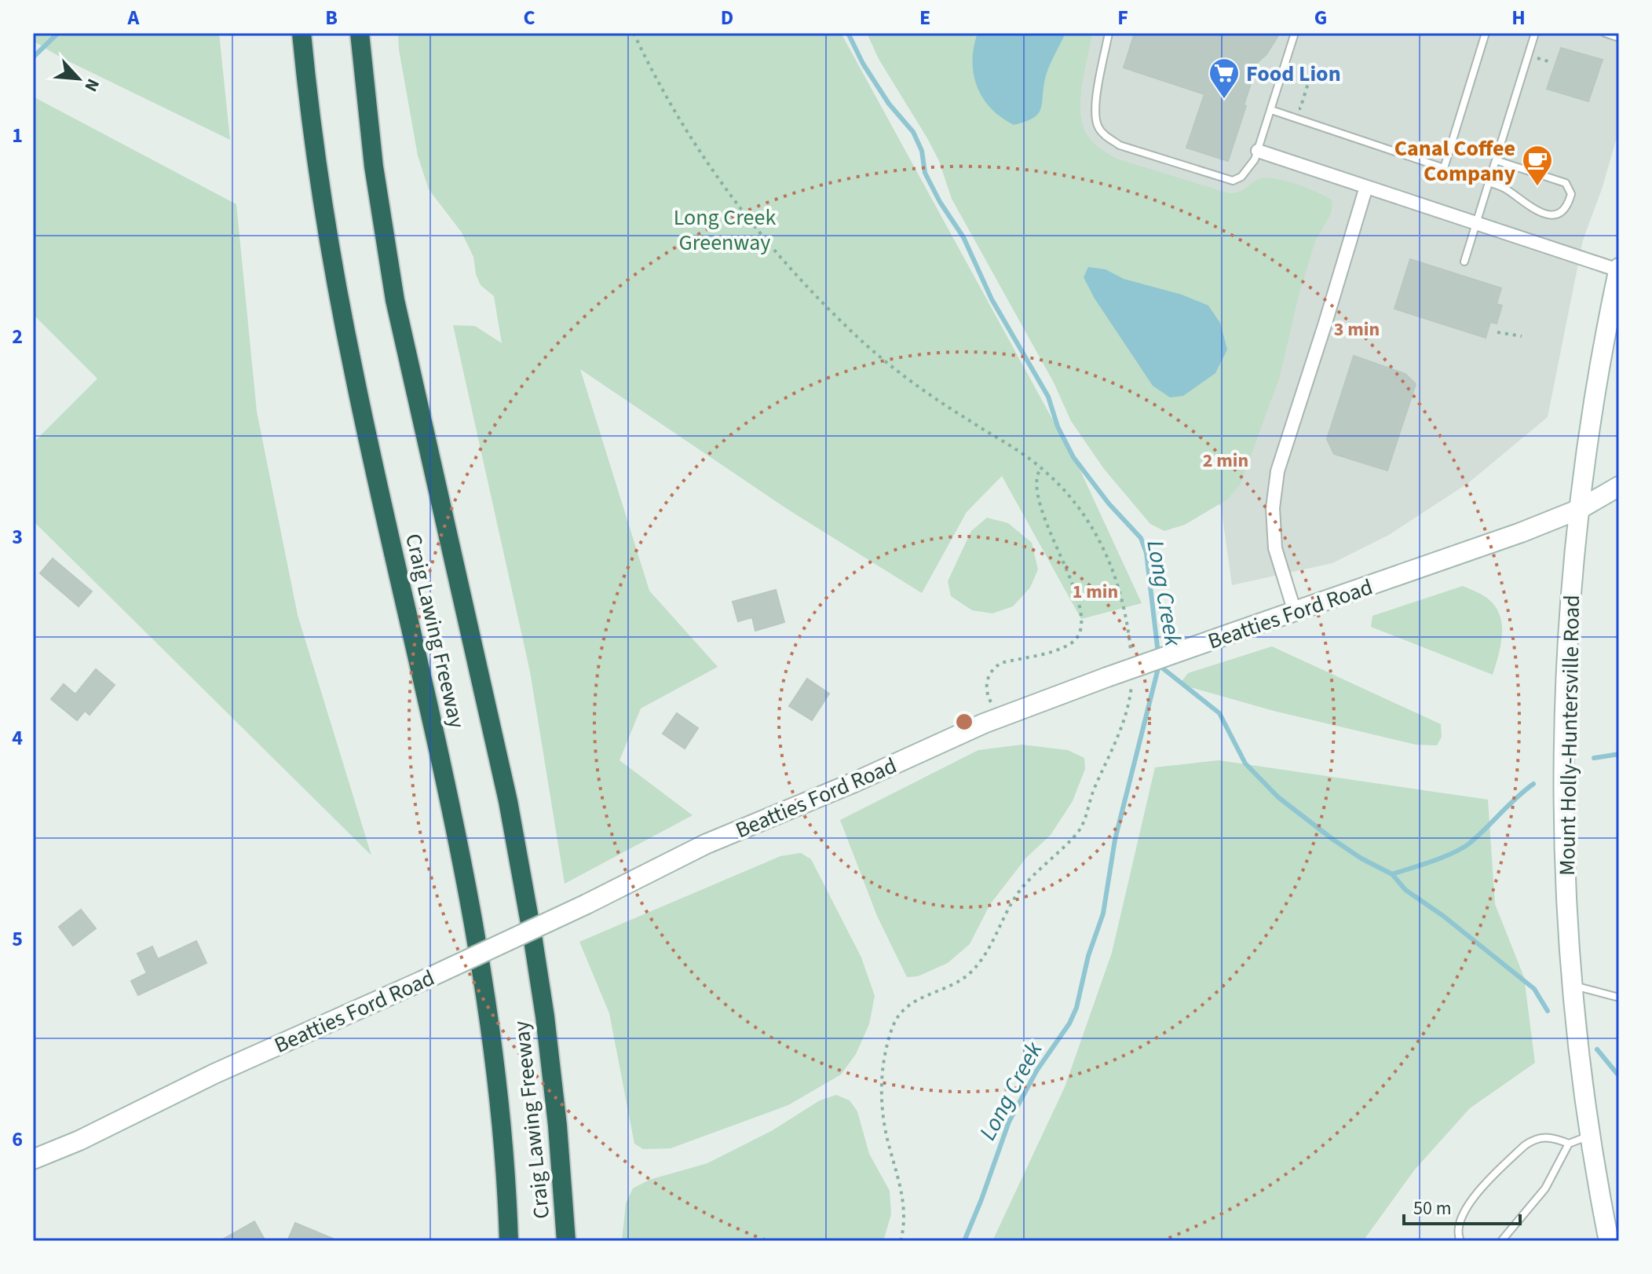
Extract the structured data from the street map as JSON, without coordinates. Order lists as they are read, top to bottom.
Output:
{
  "streets": {
    "highway": ["Craig Lawing Freeway"],
    "main road": ["Beatties Ford Road", "Mount Holly-Huntersville Road"]
  },
  "crossings": [
    ["Beatties Ford Road", "Mount Holly-Huntersville Road"]
  ],
  "water": ["Long Creek"],
  "parks": ["Long Creek Greenway"],
  "places": {
    "supermarket": ["Food Lion"],
    "cafe": ["Canal Coffee Company"]
  },
  "scale_bar": "50 m",
  "north": "bottom right",
  "grid": {
    "columns": [
      "A",
      "B",
      "C",
      "D",
      "E",
      "F",
      "G",
      "H"
    ],
    "rows": [
      "1",
      "2",
      "3",
      "4",
      "5",
      "6"
    ]
  },
  "rings": ["3 min", "2 min", "1 min"]
}
